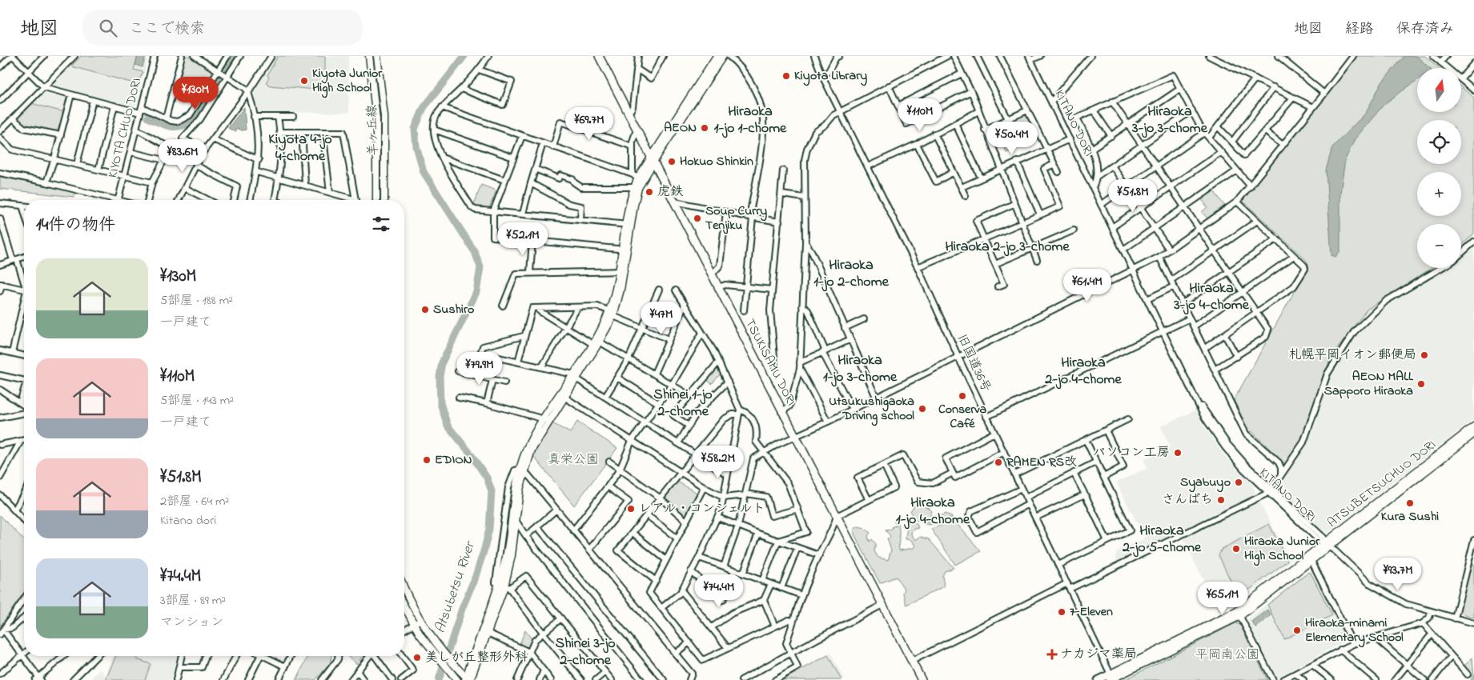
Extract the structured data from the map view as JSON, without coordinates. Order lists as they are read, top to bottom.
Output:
{
  "streets": {
    "highway": ["TSUKISAMU DORI"],
    "main road": ["羊ヶ丘線", "ATSUBETSUCHUO DORI"],
    "street": ["KITANO DORI", "KIYOTA CHUO DORI", "旧国道36号"]
  },
  "crossings": [
    ["KITANO DORI", "ATSUBETSUCHUO DORI"],
    ["旧国道36号", "ATSUBETSUCHUO DORI"]
  ],
  "districts": [
    "Hiraoka 1-jo 1-chome",
    "Hiraoka 3-jo 3-chome",
    "Kiyota 4-jo 4-chome",
    "Hiraoka 2-jo 3-chome",
    "Hiraoka 1-jo 2-chome",
    "Hiraoka 3-jo 4-chome",
    "Hiraoka 1-jo 3-chome",
    "Hiraoka 2-jo 4-chome",
    "Shinei 1-jo 2-chome",
    "Hiraoka 1-jo 4-chome",
    "Hiraoka 2-jo 5-chome",
    "Shinei 3-jo 2-chome"
  ],
  "water": ["Atsubetsu River"],
  "parks": ["真栄公園", "平岡南公園"],
  "places": {
    "other": [
      "Kiyota Library",
      "Kiyota Junior High School",
      "AEON",
      "Hokuo Shinkin",
      "虎鉄",
      "Soup Curry Tenjiku",
      "Sushiro",
      "札幌平岡イオン郵便局",
      "AEON MALL Sapporo Hiraoka",
      "Conserva Café",
      "Utsukushigaoka Driving school",
      "パソコン工房",
      "EDION",
      "RAMEN RS改",
      "Syabuyo",
      "さんぱち",
      "Kura Sushi",
      "レアル・コンシェルト",
      "Hiraoka Junior High School",
      "7-Eleven",
      "Hiraoka-minami Elementary School",
      "美しが丘整形外科"
    ],
    "health": ["ナカジマ薬局"]
  },
  "north": "top",
  "page": {
    "header": "地図",
    "search": "ここで検索",
    "nav": ["地図", "経路", "保存済み"],
    "map_buttons": ["+", "−"],
    "price": [
      "¥130M",
      "¥110M",
      "¥69.7M",
      "¥50.4M",
      "¥83.6M",
      "¥51.8M",
      "¥52.1M",
      "¥61.4M",
      "¥47M",
      "¥79.9M",
      "¥58.2M",
      "¥93.7M",
      "¥74.4M",
      "¥65.1M"
    ],
    "heading": "14件の物件",
    "list": [
      {
        "name": "¥130M",
        "note": "5部屋 · 188 m² · 一戸建て"
      },
      {
        "name": "¥110M",
        "note": "5部屋 · 143 m² · 一戸建て"
      },
      {
        "name": "¥51.8M",
        "note": "2部屋 · 64 m² · Kitano dori"
      },
      {
        "name": "¥74.4M",
        "note": "3部屋 · 89 m² · マンション"
      }
    ]
  }
}
